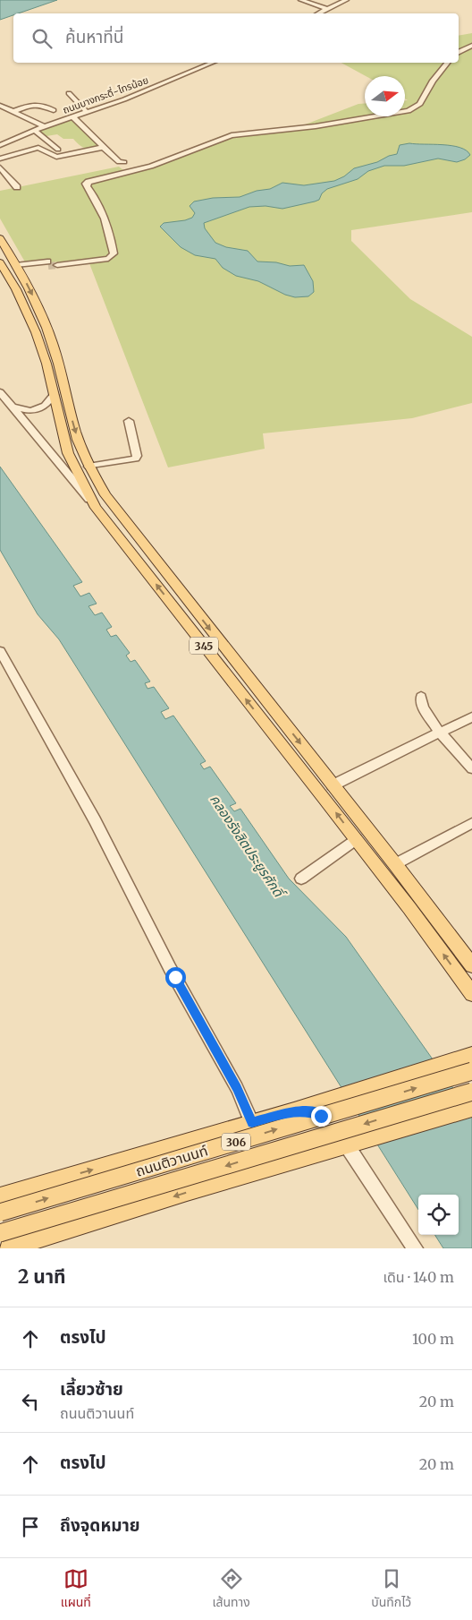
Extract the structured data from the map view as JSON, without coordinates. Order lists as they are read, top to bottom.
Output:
{
  "streets": {
    "main road": ["345", "306", "ถนนติวานนท์"],
    "street": ["ถนนบางกระดี่-ไทรน้อย"]
  },
  "crossings": [
    ["306", "ถนนติวานนท์"]
  ],
  "water": ["คลองรังสิตประยูรศักดิ์"],
  "north": "right",
  "page": {
    "search": "ค้นหาที่นี่",
    "heading": ["2 นาที", "เดิน · 140 m"],
    "list": [
      ["ตรงไป", "100 m"],
      ["เลี้ยวซ้าย", "ถนนติวานนท์", "20 m"],
      ["ตรงไป", "20 m"],
      "ถึงจุดหมาย"
    ],
    "nav": ["แผนที่", "เส้นทาง", "บันทึกไว้"]
  }
}
